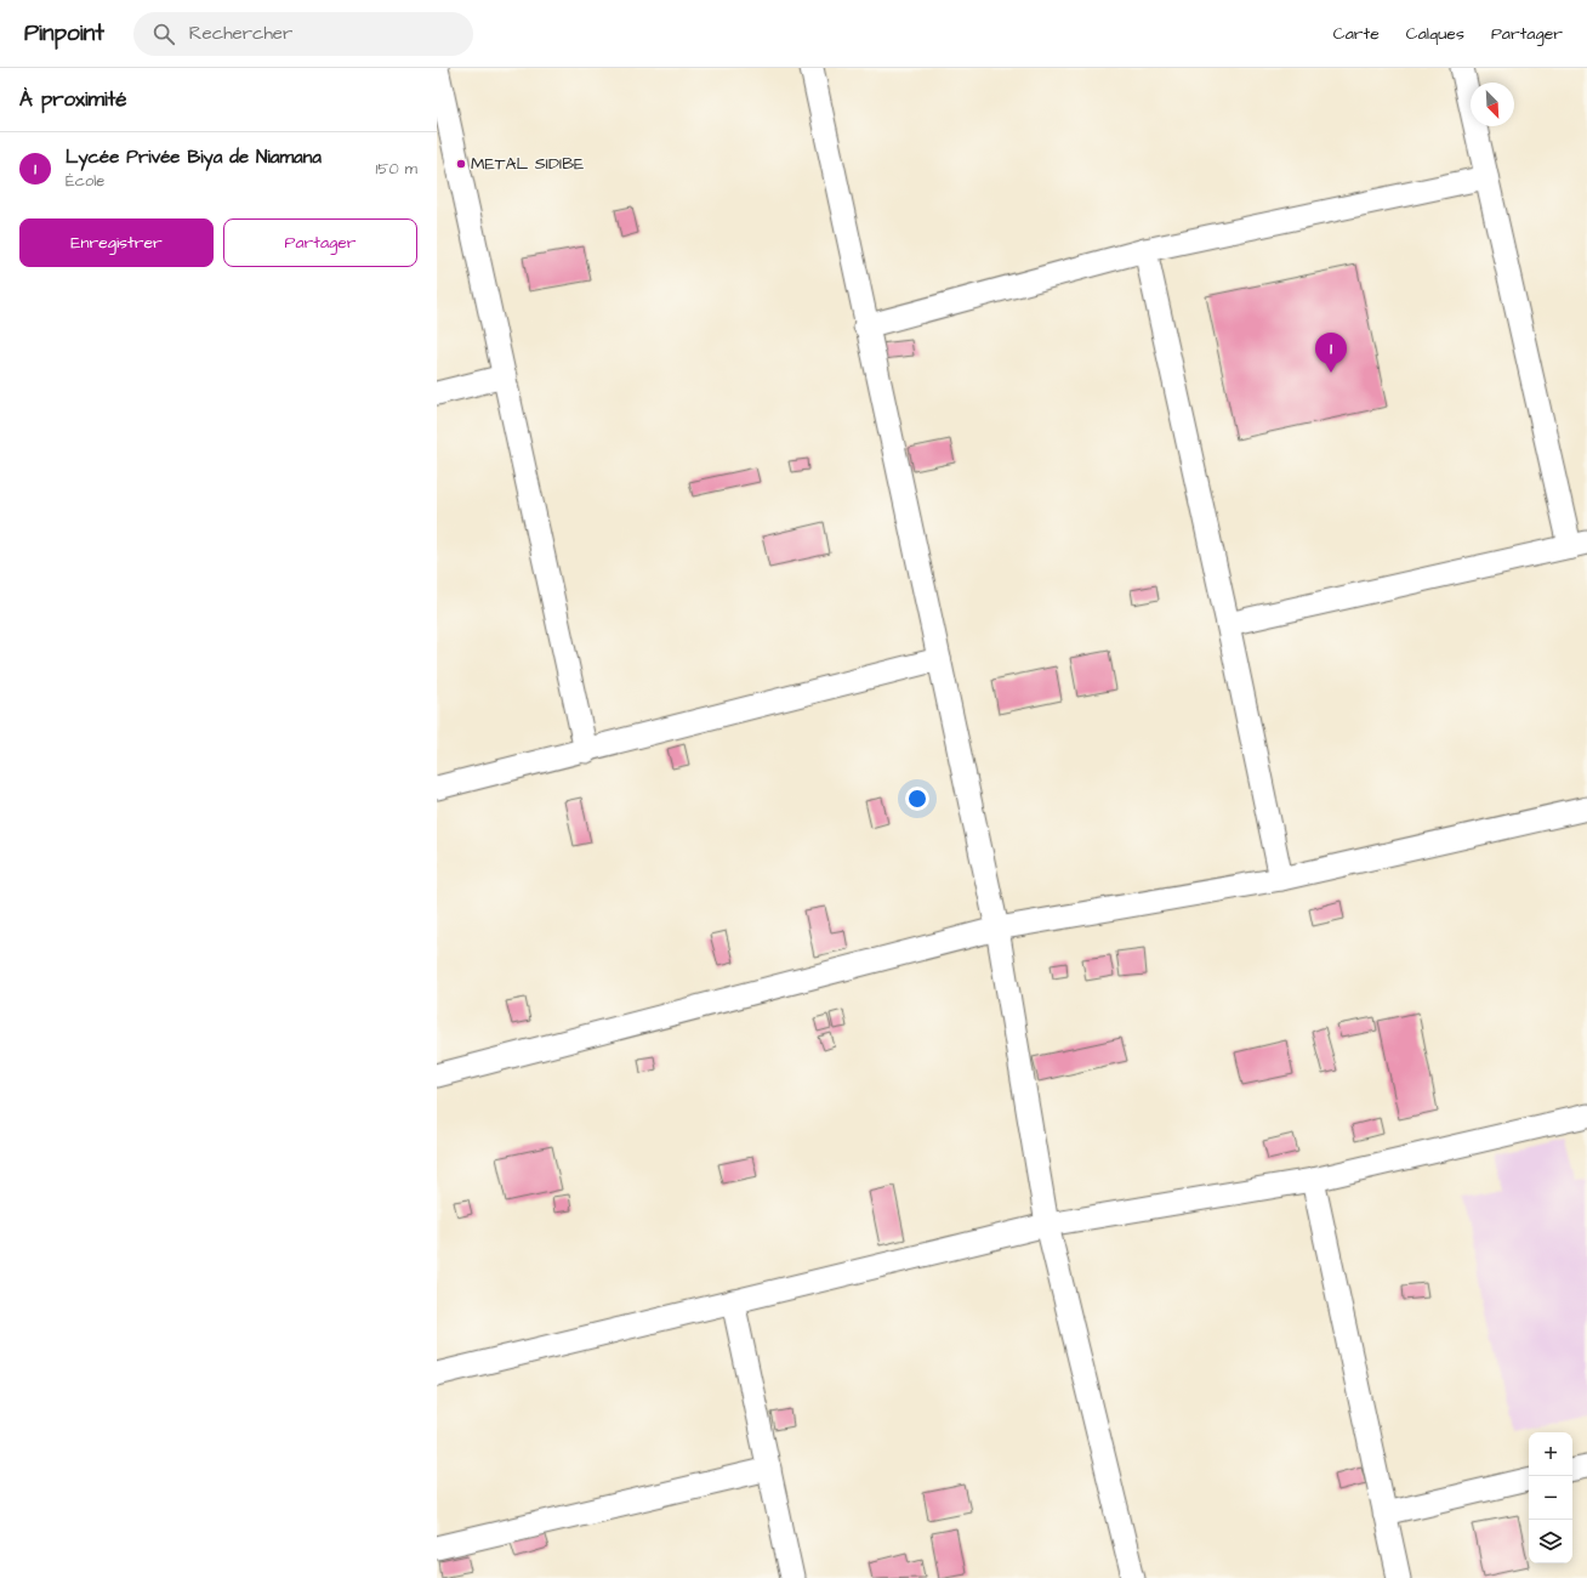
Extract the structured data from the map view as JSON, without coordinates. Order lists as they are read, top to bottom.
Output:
{
  "places": ["METAL SIDIBE"],
  "north": "bottom right",
  "page": {
    "header": "Pinpoint",
    "search": "Rechercher",
    "nav": ["Carte", "Calques", "Partager"],
    "heading": "À proximité",
    "list": [
      {
        "mark": "1",
        "name": "Lycée Privée Biya de Niamana",
        "note": "École",
        "value": "150 m"
      }
    ],
    "buttons": ["Enregistrer", "Partager"],
    "pins": "1",
    "map_buttons": ["+", "−"]
  }
}
